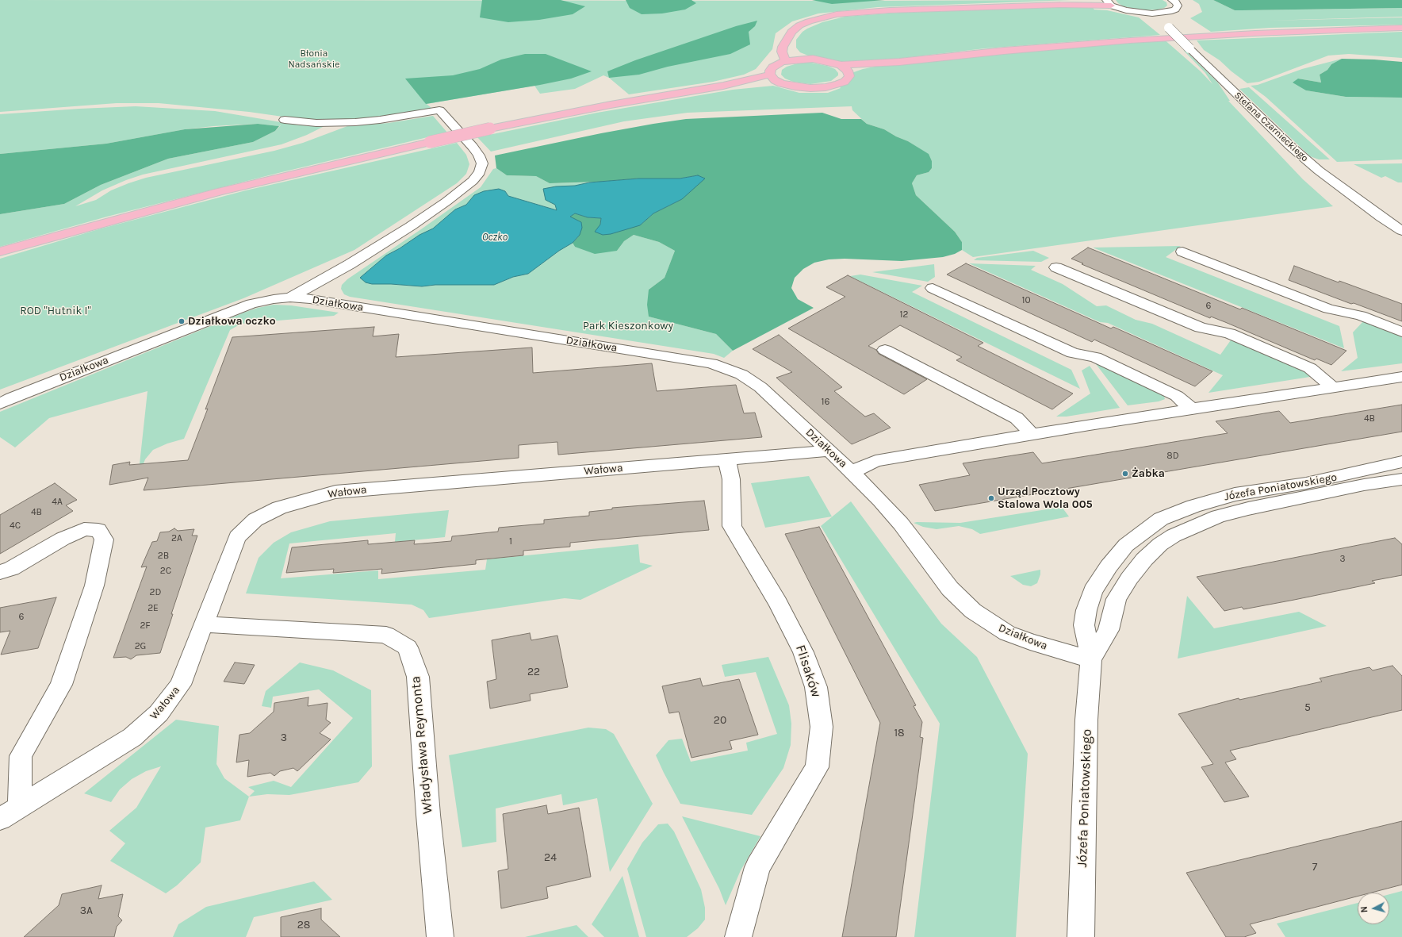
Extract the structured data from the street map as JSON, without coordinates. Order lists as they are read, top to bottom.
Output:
{
  "streets": {
    "street": [
      "Stefana Czarnieckiego",
      "Działkowa",
      "Wałowa",
      "Józefa Poniatowskiego",
      "Flisaków",
      "Władysława Reymonta"
    ]
  },
  "crossings": [
    ["Działkowa", "Wałowa"],
    ["Działkowa", "Józefa Poniatowskiego"],
    ["Wałowa", "Flisaków"],
    ["Wałowa", "Władysława Reymonta"]
  ],
  "water": ["Oczko"],
  "parks": ["Błonia Nadsańskie", "ROD \"Hutnik I\"", "Park Kieszonkowy"],
  "places": ["Działkowa oczko", "Żabka", "Urząd Pocztowy Stalowa Wola 005"],
  "house_numbers": [
    "10",
    "6",
    "12",
    "16",
    "4B",
    "8D",
    "4A",
    "4B",
    "4C",
    "2A",
    "1",
    "2B",
    "3",
    "2C",
    "2D",
    "2E",
    "6",
    "2F",
    "2G",
    "22",
    "5",
    "20",
    "18",
    "3",
    "24",
    "7",
    "3A",
    "28"
  ],
  "north": "left"
}
